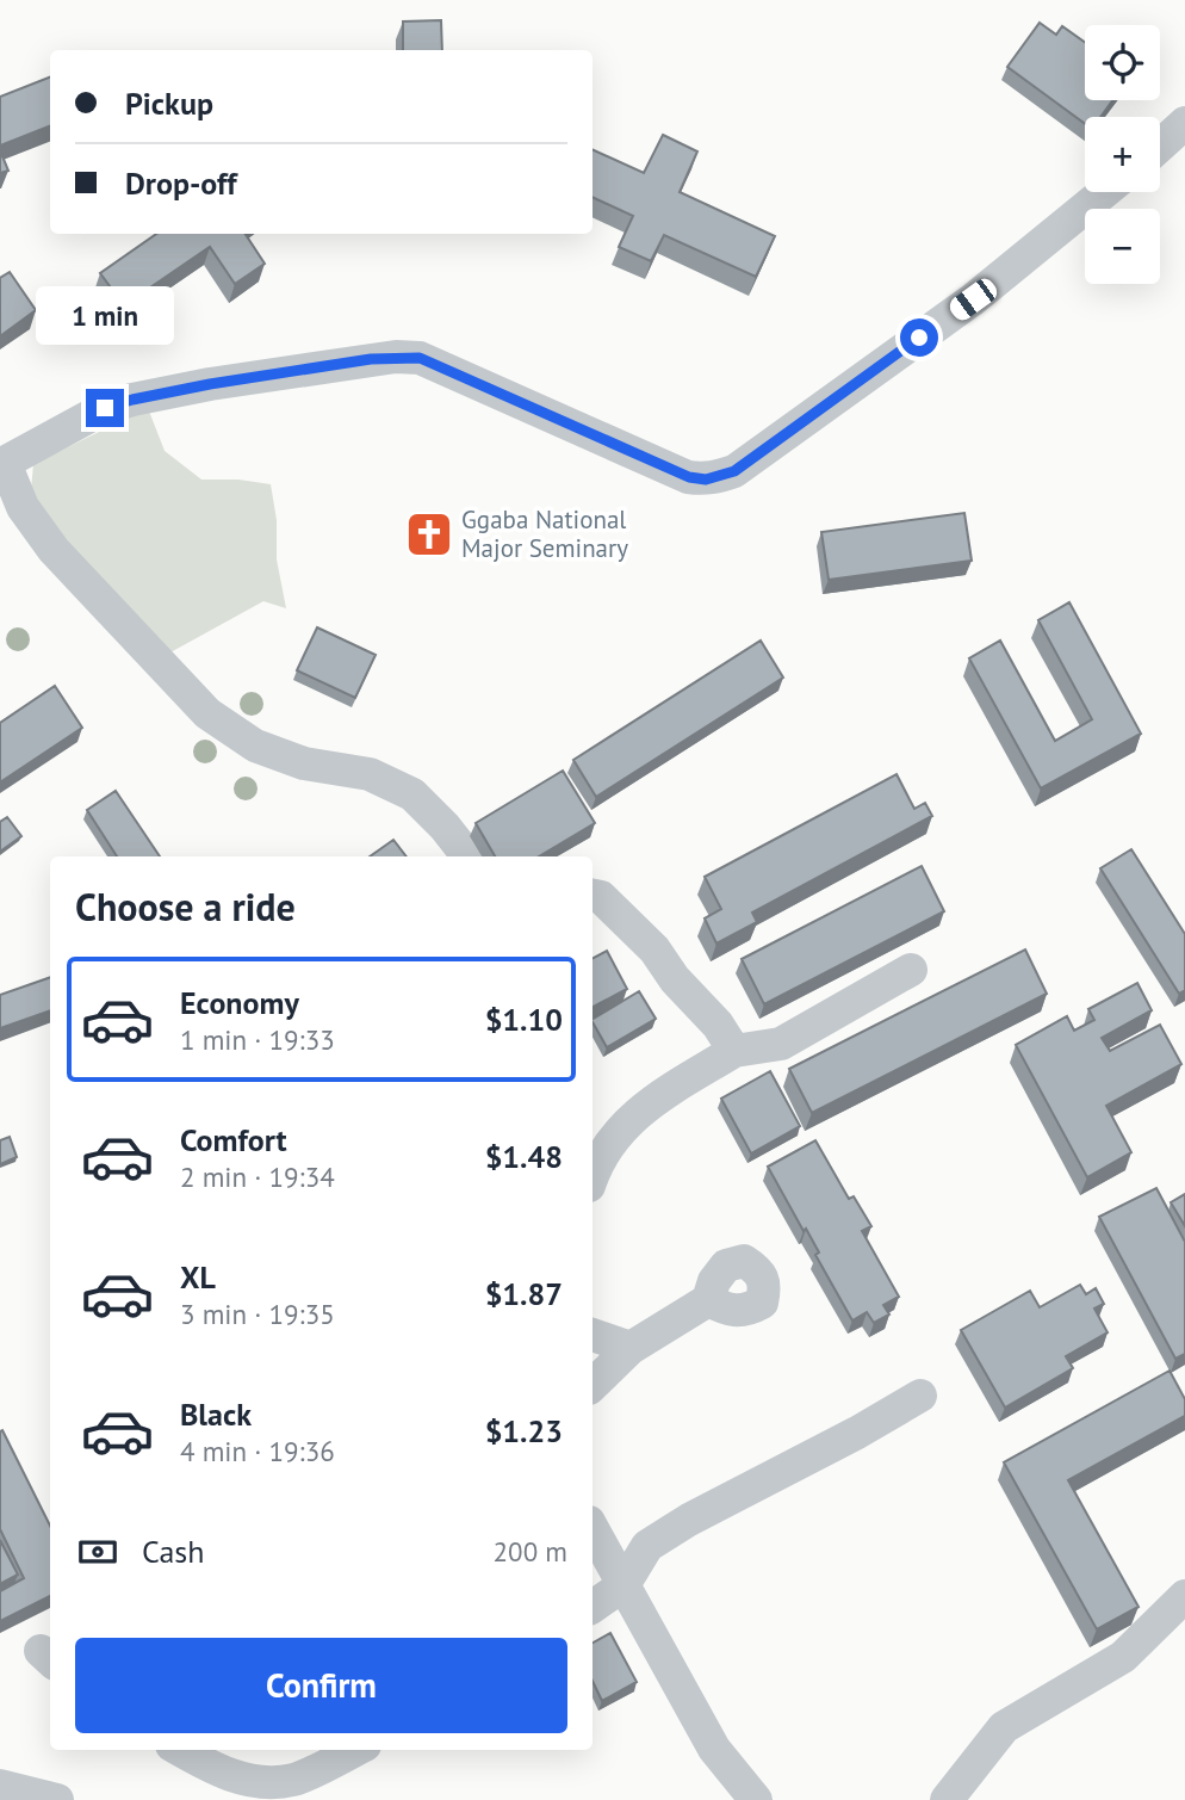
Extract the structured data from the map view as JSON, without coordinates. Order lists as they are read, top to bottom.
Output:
{
  "places": {
    "church": ["Ggaba National Major Seminary"]
  },
  "page": {
    "map_buttons": ["+", "−"],
    "banner": ["Pickup", "Drop-off"],
    "bubble": "1 min",
    "heading": "Choose a ride",
    "list": [
      {
        "name": "Economy",
        "note": "1 min · 19:33",
        "value": "$1.10"
      },
      {
        "name": "Comfort",
        "note": "2 min · 19:34",
        "value": "$1.48"
      },
      {
        "name": "XL",
        "note": "3 min · 19:35",
        "value": "$1.87"
      },
      {
        "name": "Black",
        "note": "4 min · 19:36",
        "value": "$1.23"
      }
    ],
    "pay": ["Cash", "200 m"],
    "buttons": "Confirm"
  }
}
